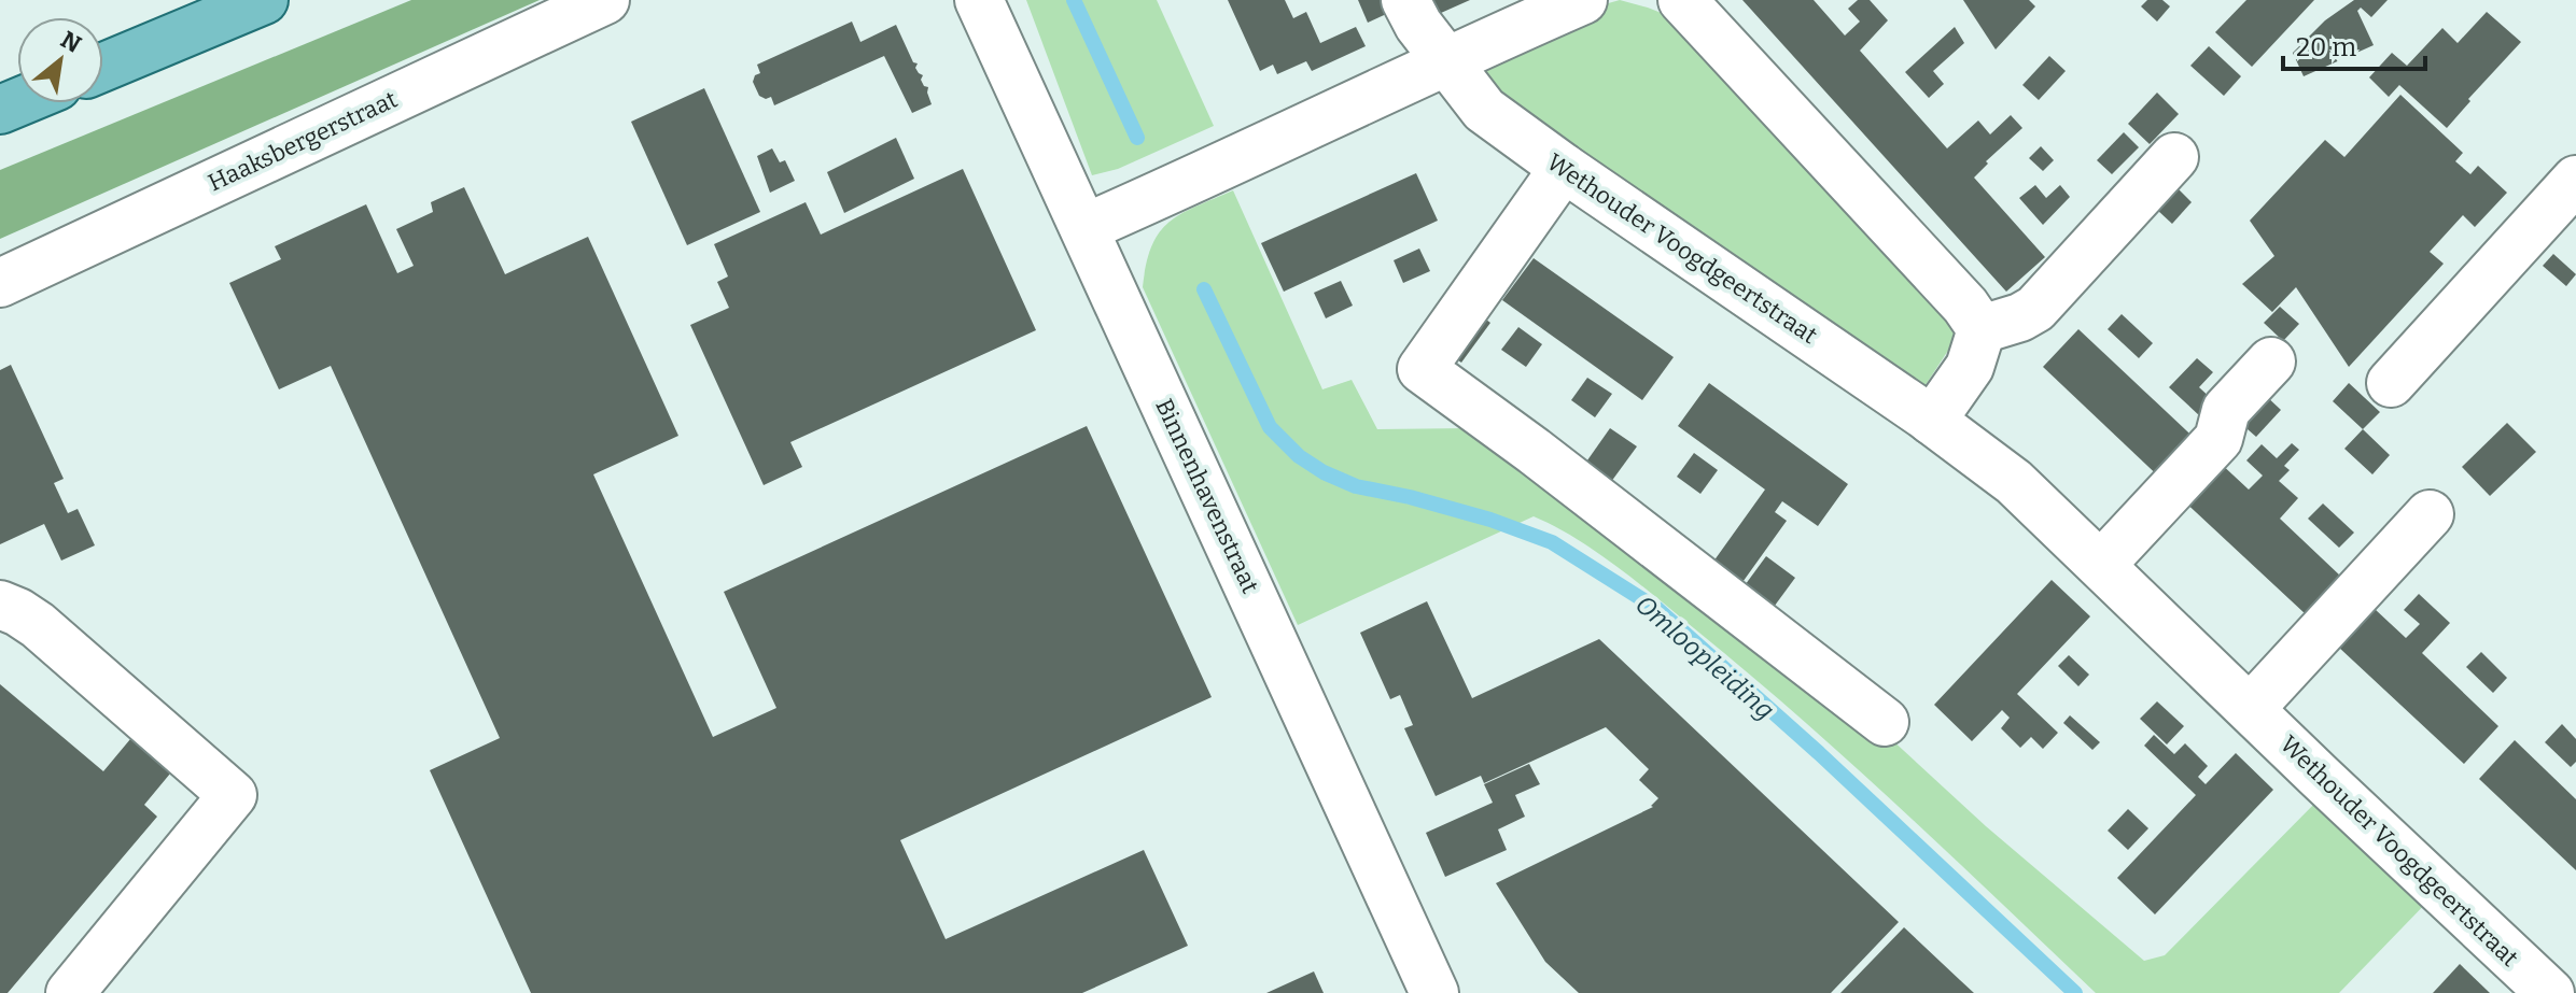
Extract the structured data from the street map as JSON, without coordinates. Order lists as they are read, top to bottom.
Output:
{
  "streets": {
    "street": ["Haaksbergerstraat", "Wethouder Voogdgeertstraat", "Binnenhavenstraat"]
  },
  "water": ["Omloopleiding"],
  "scale_bar": "20 m",
  "north": "top right"
}
